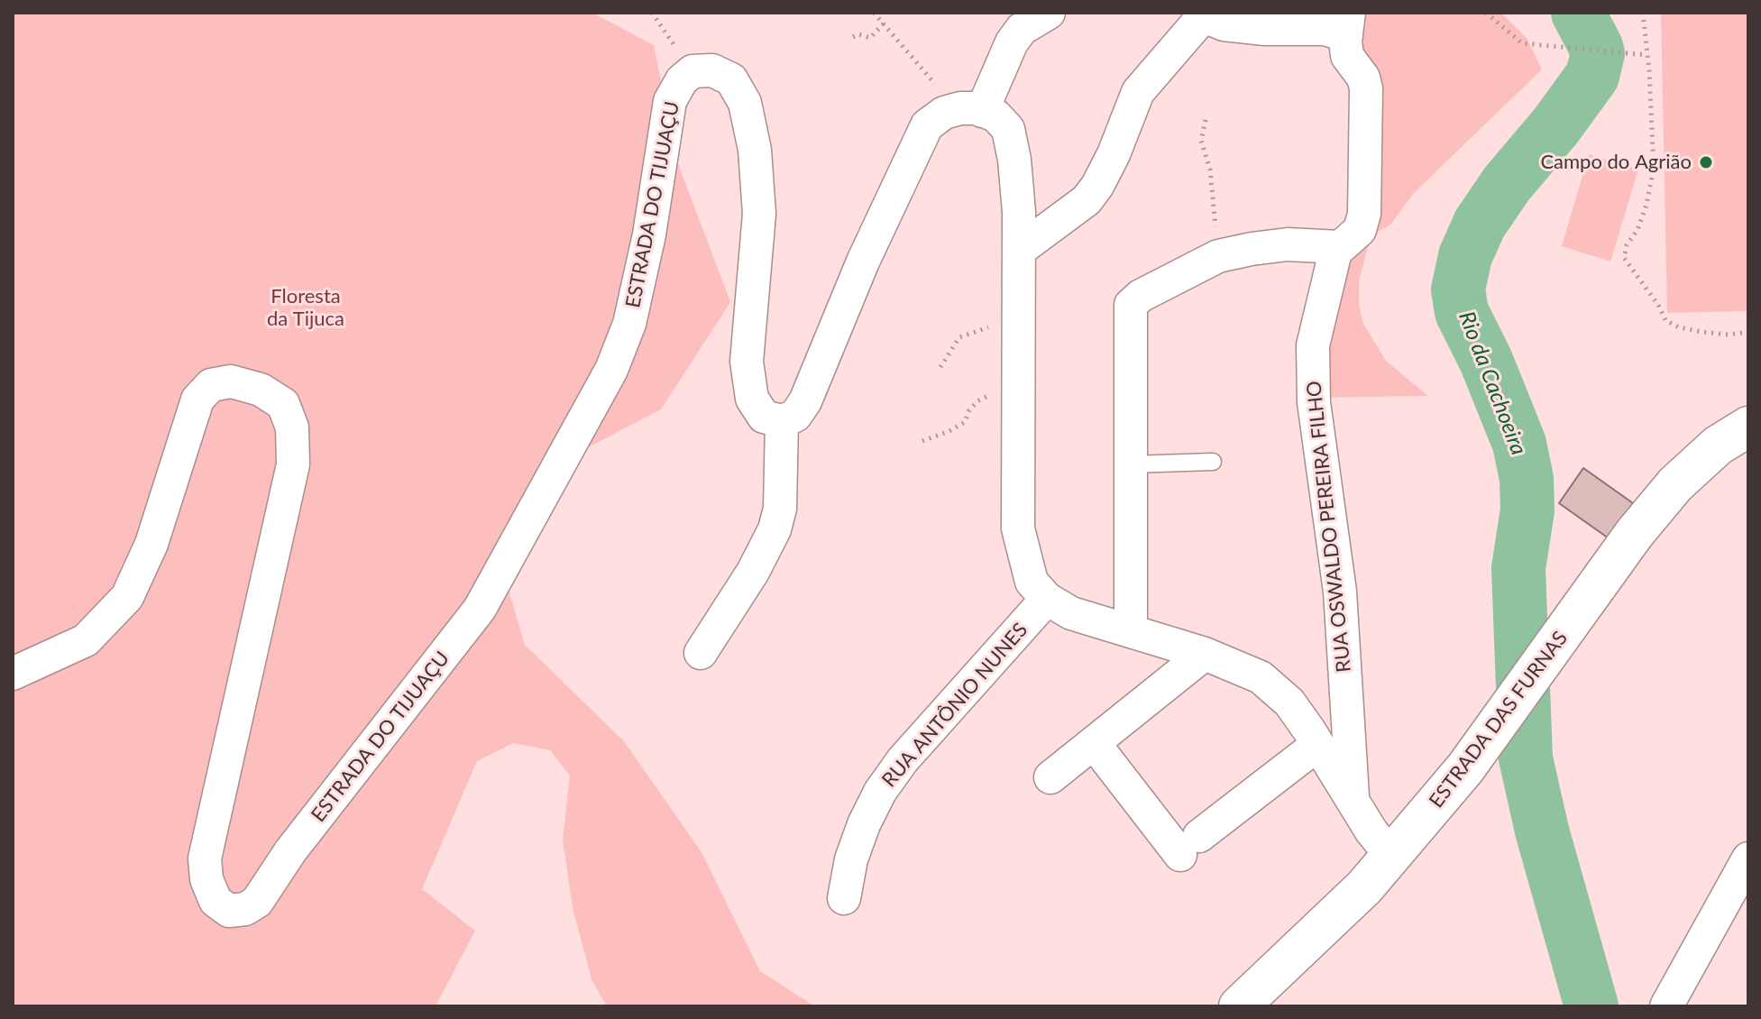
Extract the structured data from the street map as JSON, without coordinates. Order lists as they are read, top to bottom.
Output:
{
  "streets": {
    "main road": ["ESTRADA DAS FURNAS"],
    "street": ["ESTRADA DO TIJUAÇU", "RUA OSWALDO PEREIRA FILHO", "RUA ANTÔNIO NUNES"]
  },
  "water": ["Rio da Cachoeira"],
  "parks": ["Floresta da Tijuca"],
  "places": ["Campo do Agrião"]
}
